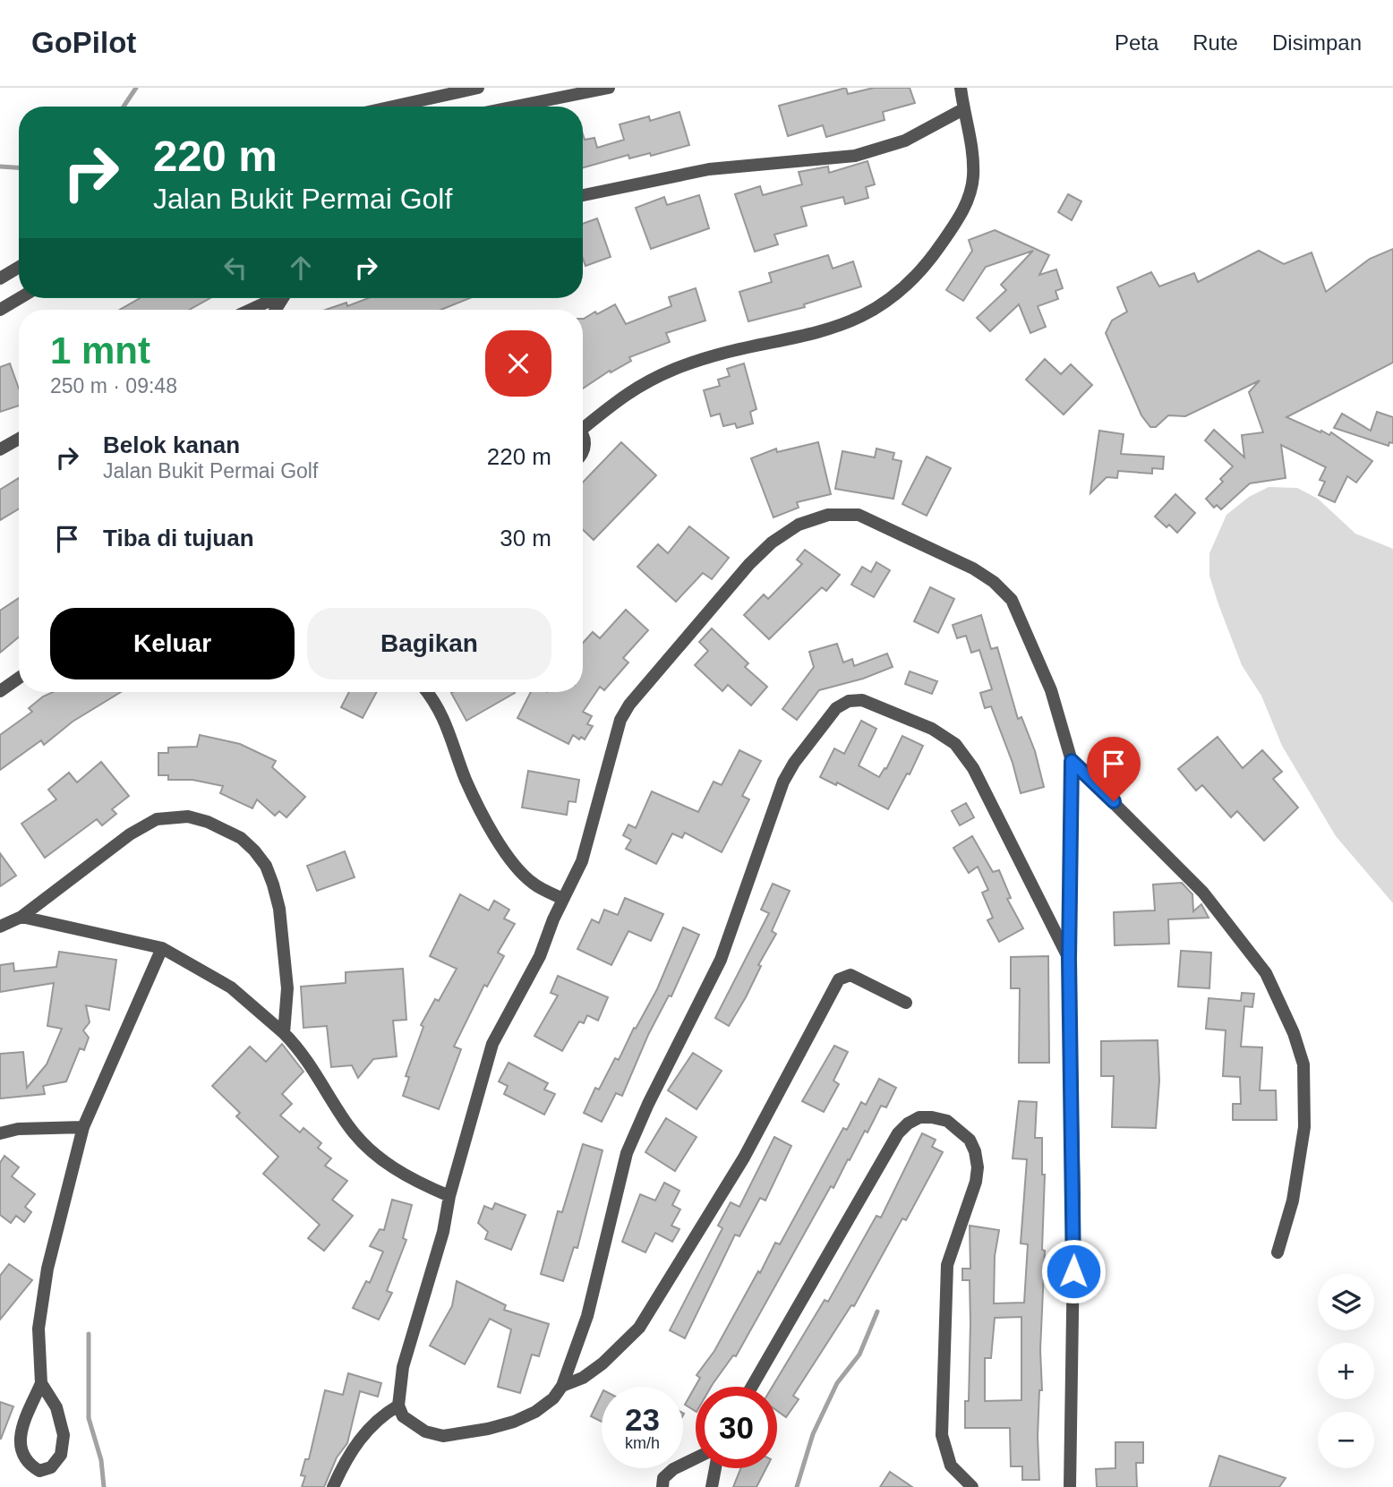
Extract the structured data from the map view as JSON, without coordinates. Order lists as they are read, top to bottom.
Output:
{
  "page": {
    "header": "GoPilot",
    "nav": ["Peta", "Rute", "Disimpan"],
    "turn": ["220 m", "Jalan Bukit Permai Golf"],
    "heading": ["1 mnt", "250 m · 09:48"],
    "list": [
      {
        "name": "Belok kanan",
        "note": "Jalan Bukit Permai Golf",
        "value": "220 m"
      },
      {
        "name": "Tiba di tujuan",
        "value": "30 m"
      }
    ],
    "buttons": ["Keluar", "Bagikan"],
    "map_buttons": ["+", "−"],
    "speed": "23 km/h",
    "limit": "30"
  }
}
